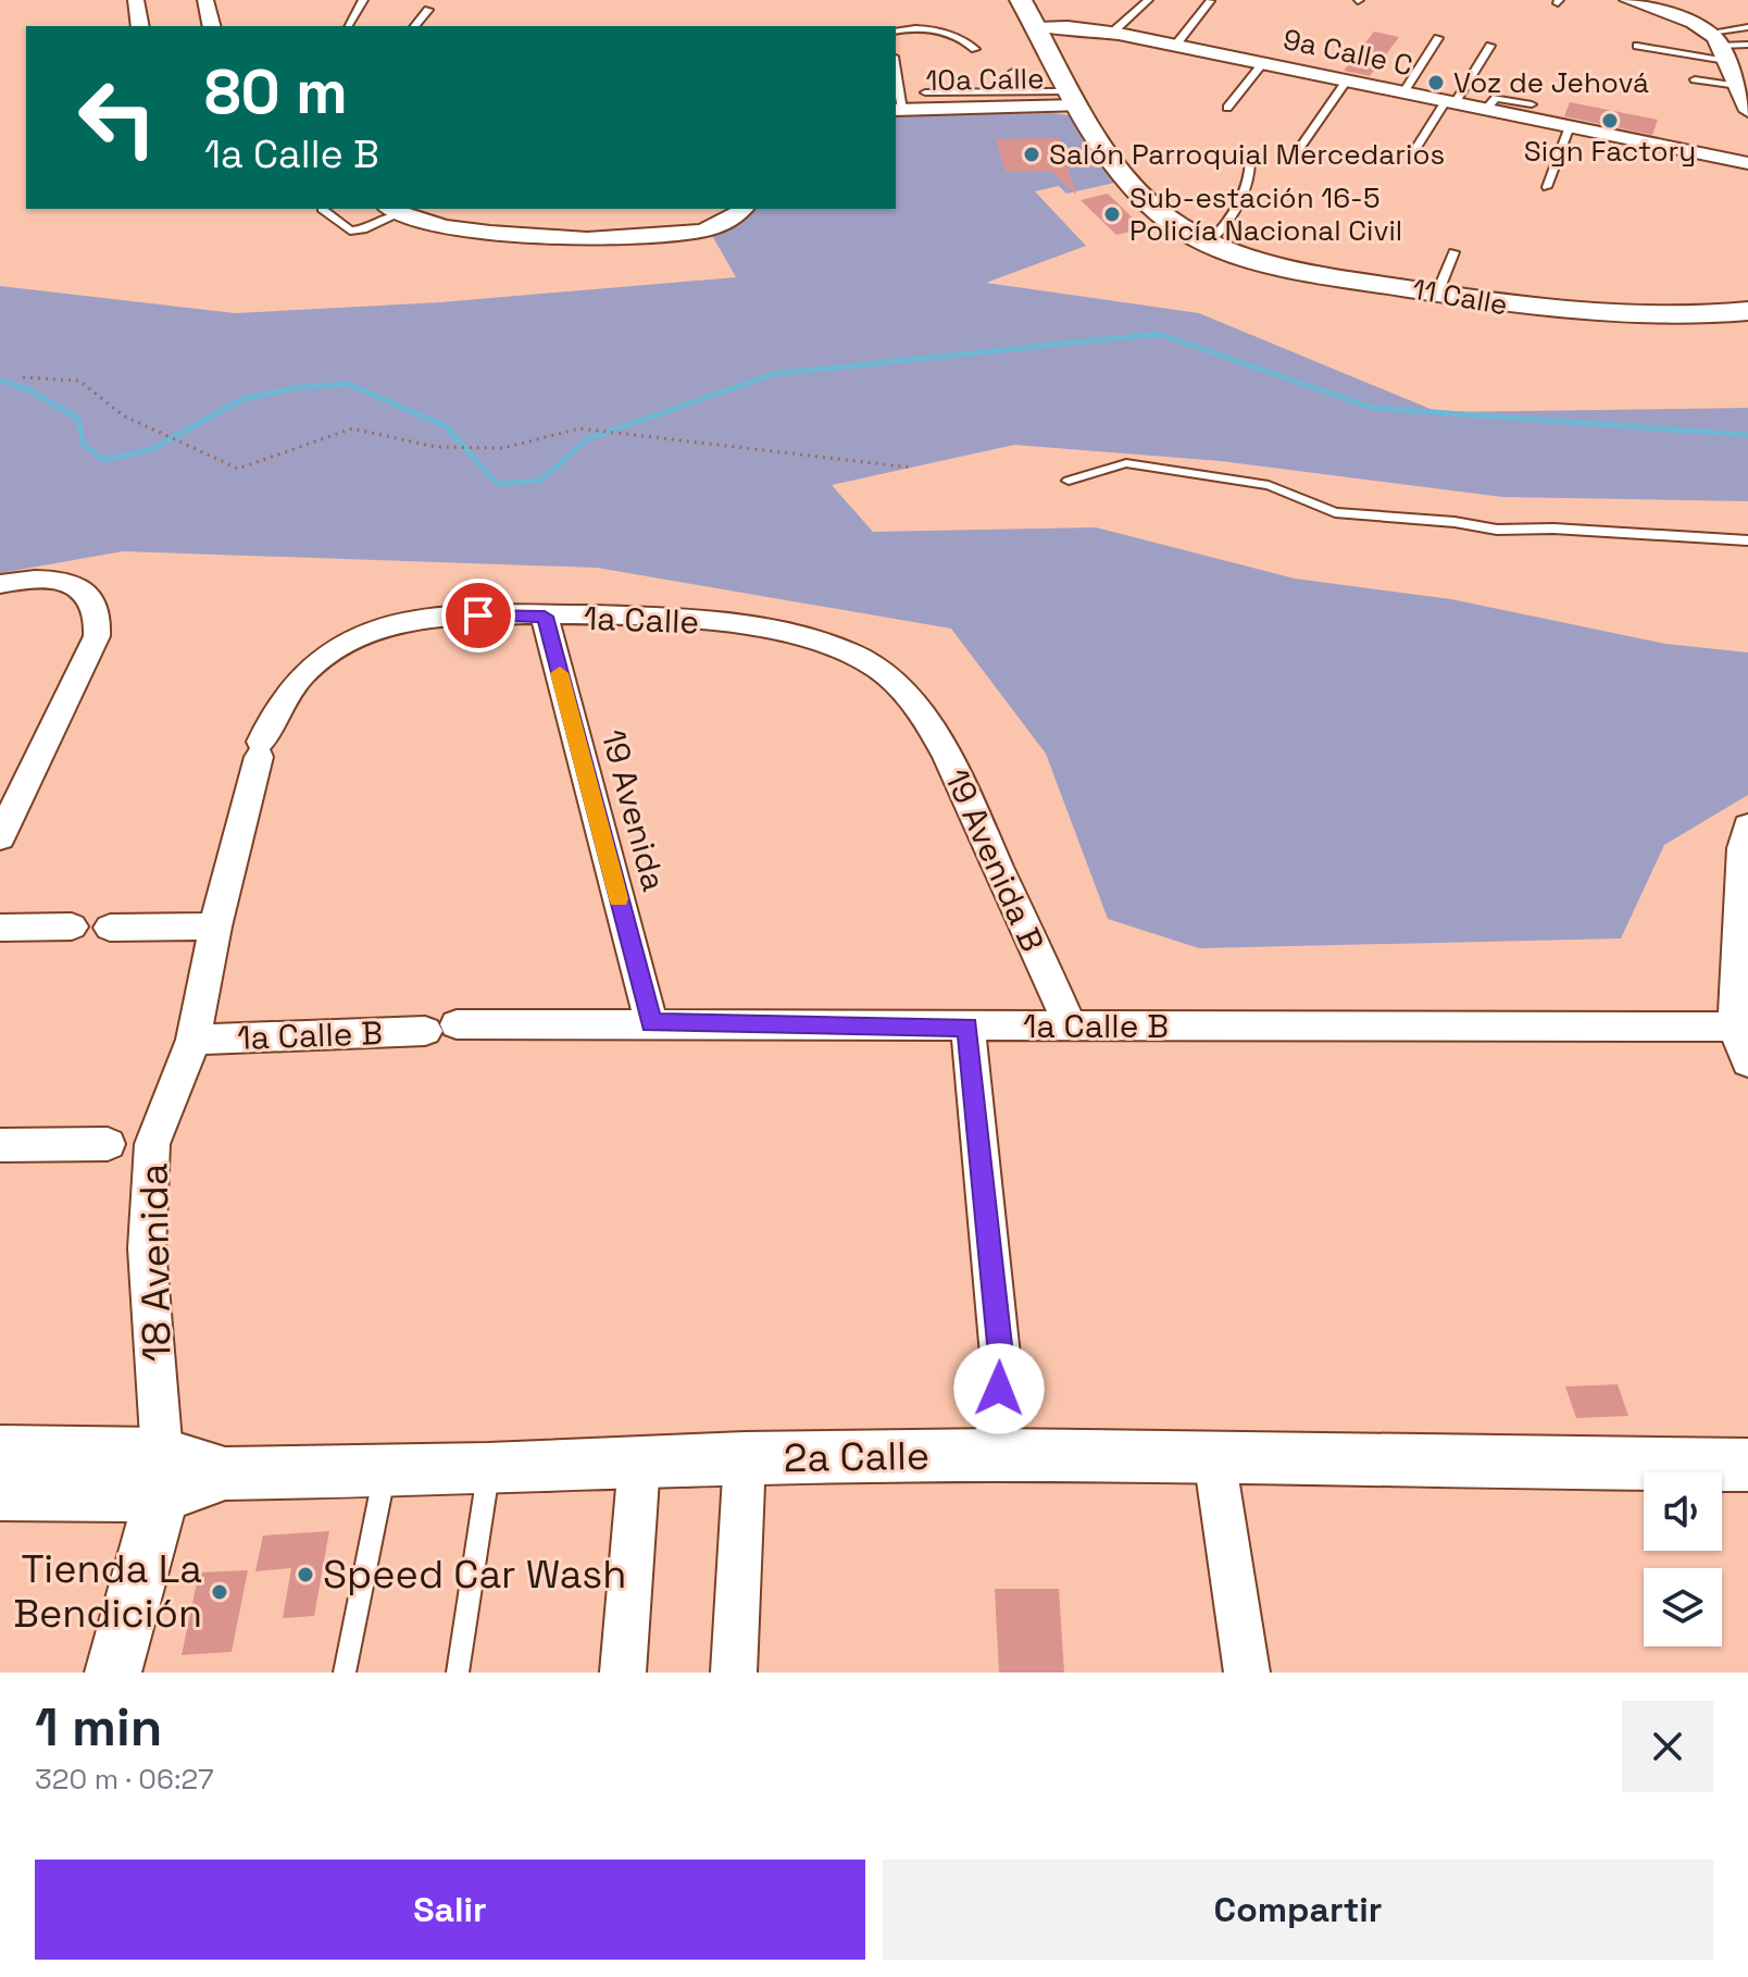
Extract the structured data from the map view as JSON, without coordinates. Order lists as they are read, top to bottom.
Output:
{
  "streets": {
    "street": [
      "9a Calle C",
      "10a Calle",
      "11 Calle",
      "1a Calle",
      "19 Avenida",
      "19 Avenida B",
      "1a Calle B",
      "18 Avenida",
      "2a Calle"
    ]
  },
  "crossings": [
    ["9a Calle C", "11 Calle"],
    ["10a Calle", "11 Calle"],
    ["1a Calle", "19 Avenida"],
    ["1a Calle", "19 Avenida B"],
    ["1a Calle", "18 Avenida"],
    ["19 Avenida", "1a Calle B"],
    ["19 Avenida B", "1a Calle B"],
    ["1a Calle B", "18 Avenida"],
    ["18 Avenida", "2a Calle"]
  ],
  "places": [
    "Voz de Jehová",
    "Sign Factory",
    "Salón Parroquial Mercedarios",
    "Sub-estación 16-5 Policía Nacional Civil",
    "Speed Car Wash",
    "Tienda La Bendición"
  ],
  "page": {
    "turn": ["80 m", "1a Calle B"],
    "heading": ["1 min", "320 m · 06:27"],
    "buttons": ["Salir", "Compartir"]
  }
}
